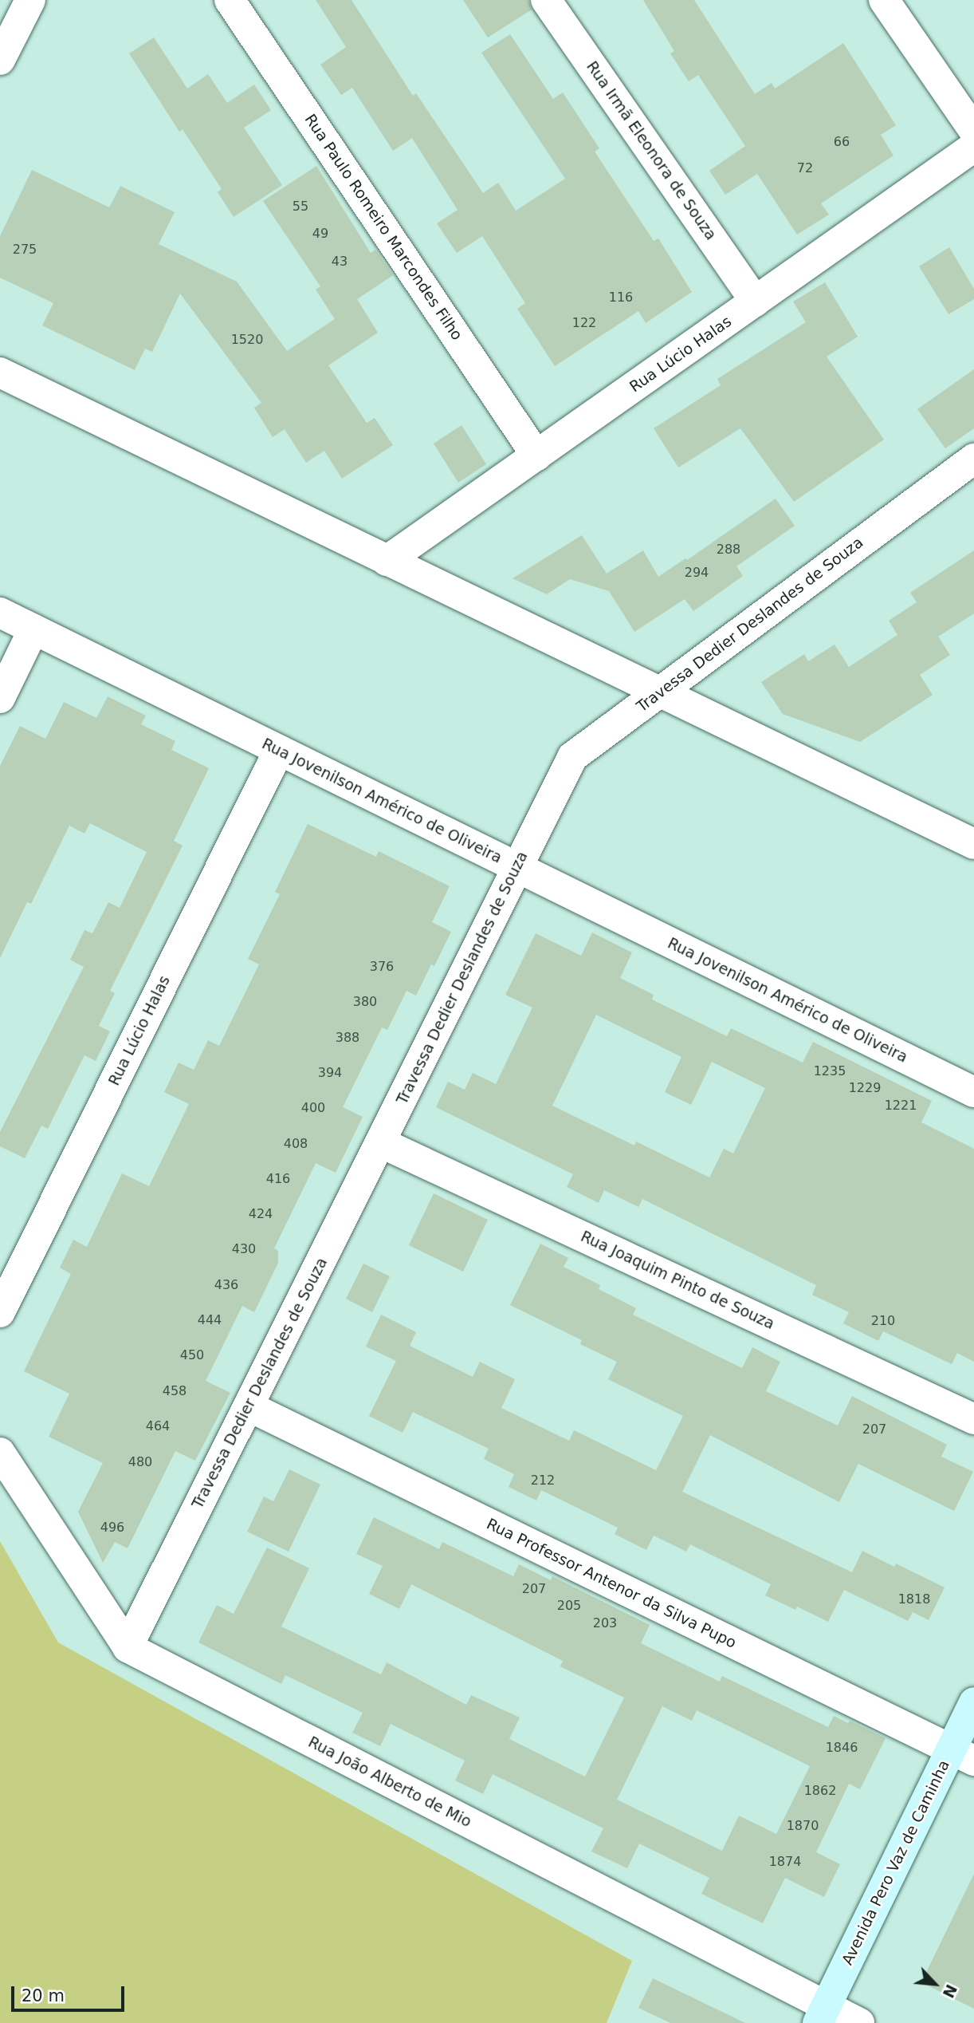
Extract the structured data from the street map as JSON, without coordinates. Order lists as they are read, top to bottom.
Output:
{
  "streets": {
    "street": [
      "Rua Irmã Eleonora de Souza",
      "Rua Paulo Romeiro Marcondes Filho",
      "Rua Lúcio Halas",
      "Travessa Dedier Deslandes de Souza",
      "Rua Jovenilson Américo de Oliveira",
      "Rua Joaquim Pinto de Souza",
      "Rua Professor Antenor da Silva Pupo",
      "Rua João Alberto de Mio",
      "Avenida Pero Vaz de Caminha"
    ]
  },
  "crossings": [
    ["Rua Irmã Eleonora de Souza", "Rua Lúcio Halas"],
    ["Rua Paulo Romeiro Marcondes Filho", "Rua Lúcio Halas"],
    ["Rua Lúcio Halas", "Rua Jovenilson Américo de Oliveira"],
    ["Travessa Dedier Deslandes de Souza", "Rua Jovenilson Américo de Oliveira"],
    ["Travessa Dedier Deslandes de Souza", "Rua Joaquim Pinto de Souza"],
    ["Travessa Dedier Deslandes de Souza", "Rua Professor Antenor da Silva Pupo"],
    ["Travessa Dedier Deslandes de Souza", "Rua João Alberto de Mio"],
    ["Rua Professor Antenor da Silva Pupo", "Avenida Pero Vaz de Caminha"],
    ["Rua João Alberto de Mio", "Avenida Pero Vaz de Caminha"]
  ],
  "house_numbers": [
    "66",
    "72",
    "55",
    "49",
    "275",
    "43",
    "116",
    "122",
    "1520",
    "288",
    "294",
    "376",
    "380",
    "388",
    "1235",
    "394",
    "1229",
    "1221",
    "400",
    "408",
    "416",
    "424",
    "430",
    "436",
    "444",
    "210",
    "450",
    "458",
    "464",
    "207",
    "480",
    "212",
    "496",
    "207",
    "1818",
    "205",
    "203",
    "1846",
    "1862",
    "1870",
    "1874"
  ],
  "scale_bar": "20 m",
  "north": "bottom right"
}
